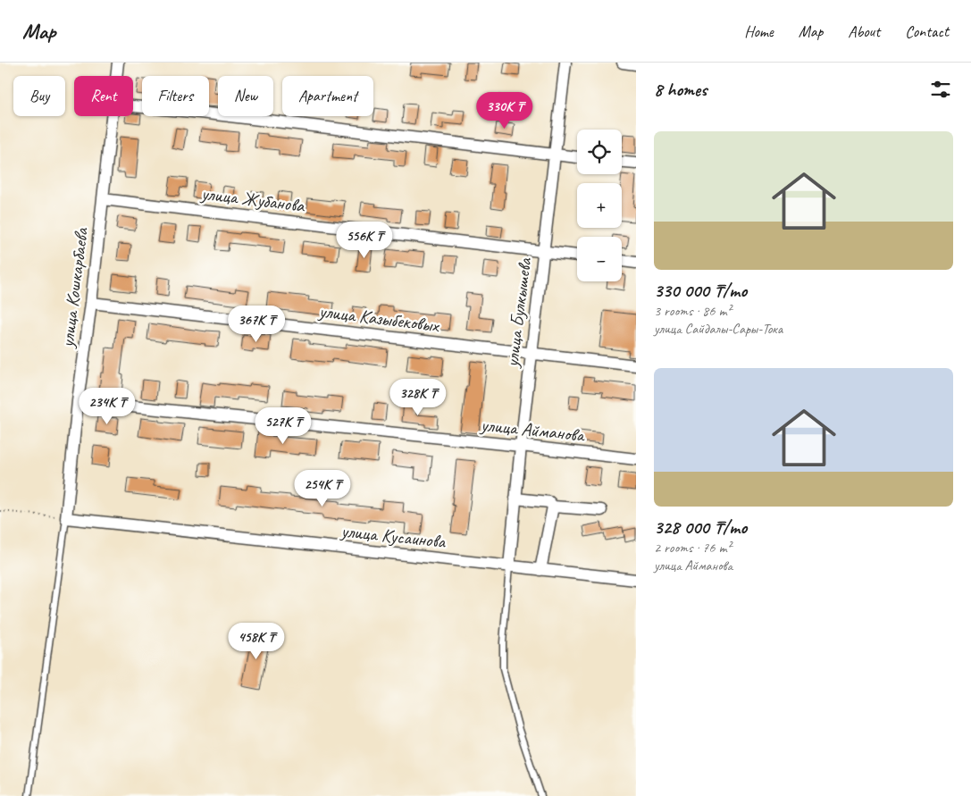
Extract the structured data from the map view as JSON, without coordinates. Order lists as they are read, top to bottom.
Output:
{
  "streets": {
    "street": [
      "улица Жубанова",
      "улица Кошкарбаева",
      "улица Булкышева",
      "улица Казыбековых",
      "улица Айманова",
      "улица Кусаинова"
    ]
  },
  "crossings": [
    ["улица Жубанова", "улица Кошкарбаева"],
    ["улица Жубанова", "улица Булкышева"],
    ["улица Кошкарбаева", "улица Казыбековых"],
    ["улица Кошкарбаева", "улица Айманова"],
    ["улица Кошкарбаева", "улица Кусаинова"],
    ["улица Булкышева", "улица Казыбековых"],
    ["улица Булкышева", "улица Айманова"],
    ["улица Булкышева", "улица Кусаинова"]
  ],
  "page": {
    "header": "Map",
    "nav": [
      "Home",
      "Map",
      "About",
      "Contact"
    ],
    "heading": "8 homes",
    "chip": [
      "Buy",
      "Rent",
      "Filters",
      "New",
      "Apartment"
    ],
    "price": [
      "330K ₸",
      "556K ₸",
      "367K ₸",
      "328K ₸",
      "234K ₸",
      "527K ₸",
      "254K ₸",
      "458K ₸"
    ],
    "list": [
      {
        "name": "330 000 ₸/mo",
        "note": "3 rooms · 86 m² · улица Сайдалы-Сары-Тока"
      },
      {
        "name": "328 000 ₸/mo",
        "note": "2 rooms · 76 m² · улица Айманова"
      }
    ],
    "map_buttons": ["+", "−"]
  }
}
